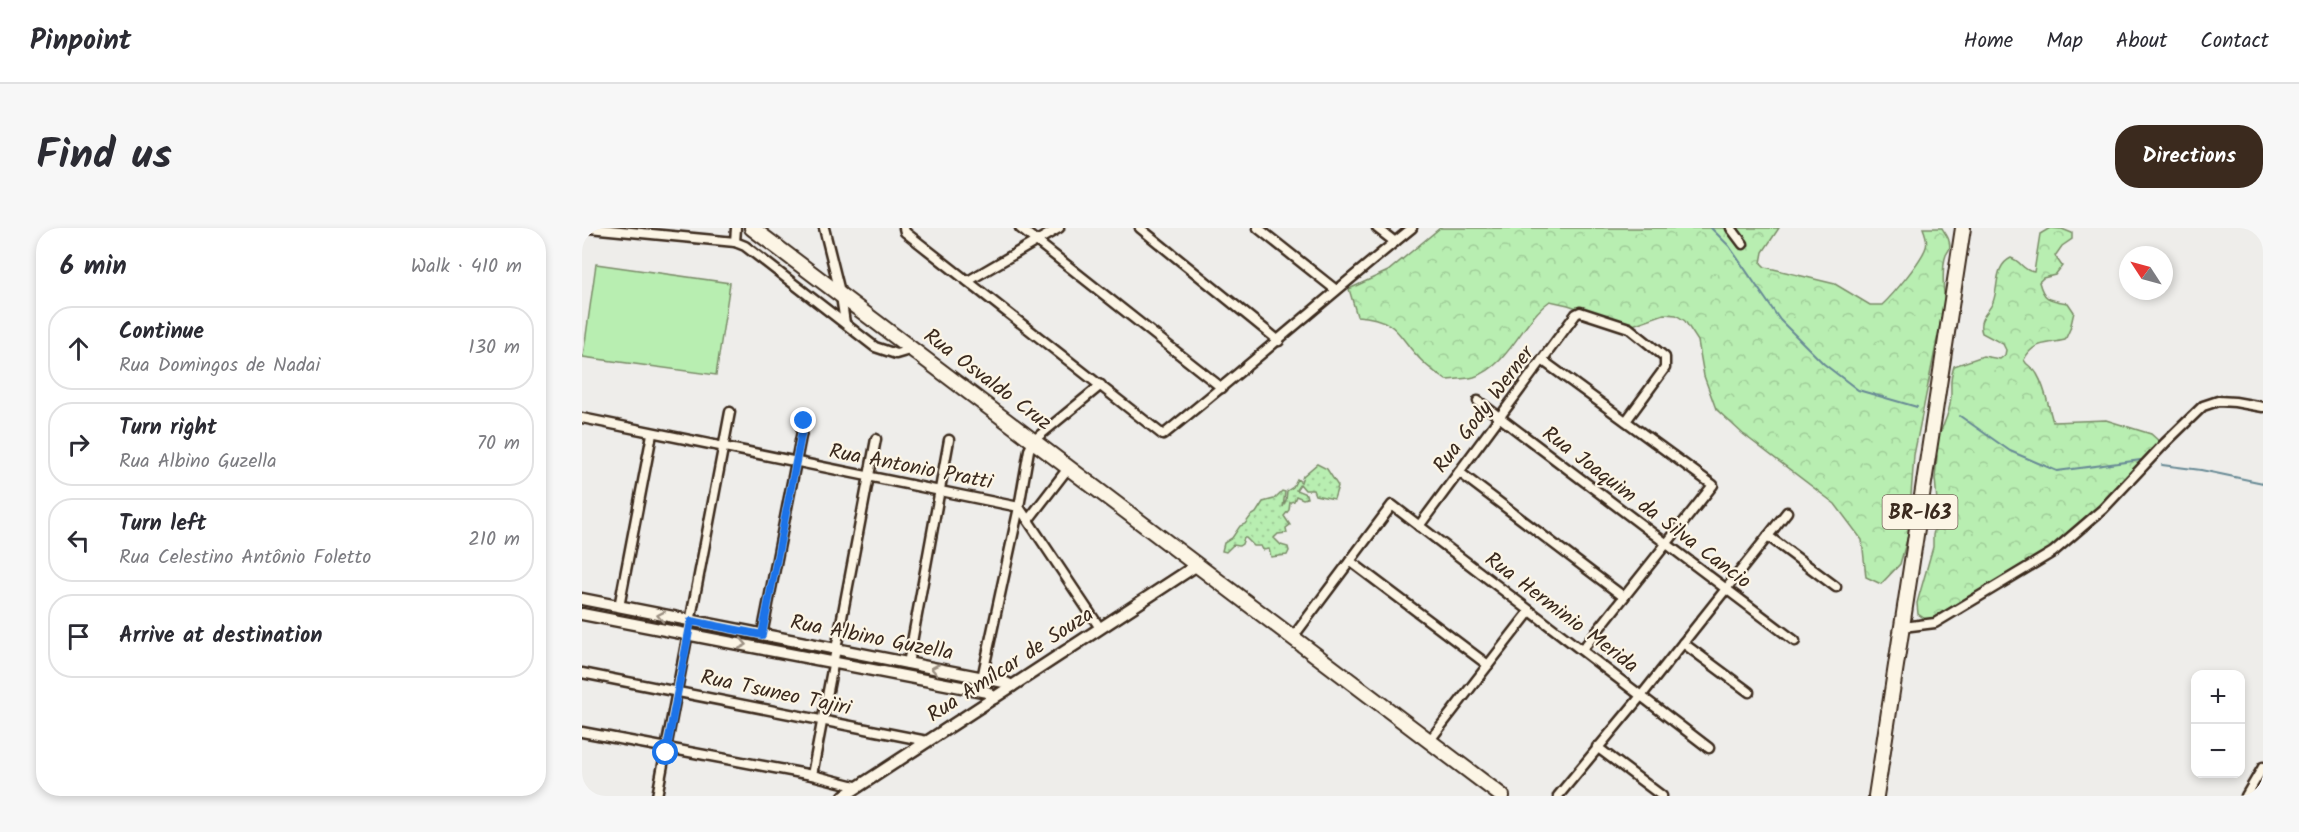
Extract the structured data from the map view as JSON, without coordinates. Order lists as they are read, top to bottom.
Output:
{
  "streets": {
    "highway": ["Rua Osvaldo Cruz", "BR-163"],
    "street": [
      "Rua Gody Werner",
      "Rua Antonio Pratti",
      "Rua Joaquim da Silva Cancio",
      "Rua Herminio Merida",
      "Rua Albino Guzella",
      "Rua Amílcar de Souza",
      "Rua Tsuneo Tajiri"
    ]
  },
  "crossings": [
    ["Rua Osvaldo Cruz", "Rua Amílcar de Souza"],
    ["Rua Gody Werner", "Rua Joaquim da Silva Cancio"],
    ["Rua Gody Werner", "Rua Herminio Merida"],
    ["Rua Albino Guzella", "Rua Amílcar de Souza"],
    ["Rua Amílcar de Souza", "Rua Tsuneo Tajiri"]
  ],
  "north": "top left",
  "page": {
    "header": "Pinpoint",
    "nav": [
      "Home",
      "Map",
      "About",
      "Contact"
    ],
    "title": "Find us",
    "buttons": "Directions",
    "heading": ["6 min", "Walk · 410 m"],
    "list": [
      ["Continue", "Rua Domingos de Nadai", "130 m"],
      ["Turn right", "Rua Albino Guzella", "70 m"],
      ["Turn left", "Rua Celestino Antônio Foletto", "210 m"],
      "Arrive at destination"
    ],
    "map_buttons": ["+", "−"]
  }
}
